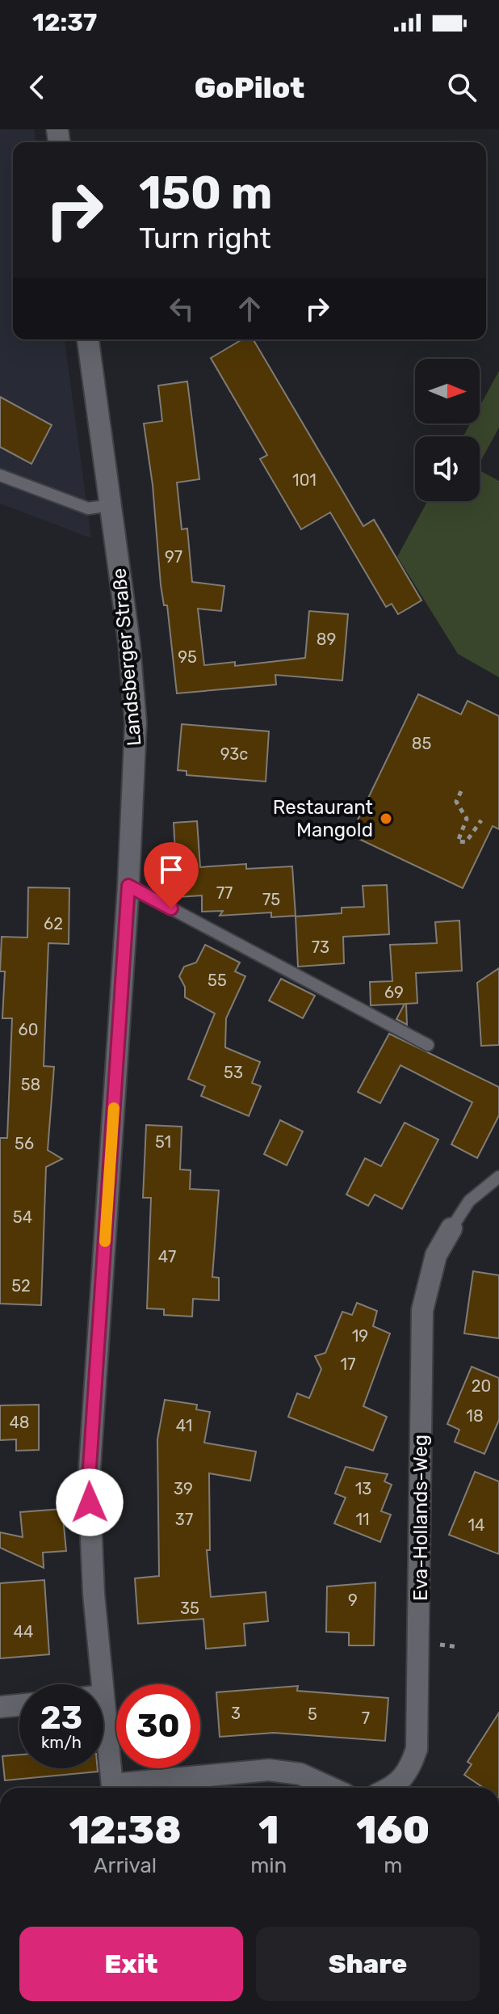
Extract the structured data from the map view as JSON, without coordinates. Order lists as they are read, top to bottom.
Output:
{
  "streets": {
    "street": ["Landsberger Straße", "Eva-Hollands-Weg"]
  },
  "places": ["Restaurant Mangold"],
  "house_numbers": [
    "101",
    "97",
    "89",
    "95",
    "85",
    "93c",
    "77",
    "75",
    "62",
    "73",
    "55",
    "69",
    "60",
    "53",
    "58",
    "51",
    "56",
    "54",
    "47",
    "52",
    "19",
    "17",
    "20",
    "18",
    "48",
    "41",
    "39",
    "13",
    "37",
    "11",
    "14",
    "9",
    "35",
    "44",
    "3",
    "5",
    "7"
  ],
  "north": "right",
  "page": {
    "status": "12:37",
    "header": "GoPilot",
    "turn": ["150 m", "Turn right"],
    "speed": "23 km/h",
    "limit": "30",
    "eta": [
      "12:38",
      "Arrival",
      "1",
      "min",
      "160",
      "m"
    ],
    "buttons": ["Exit", "Share"]
  }
}
